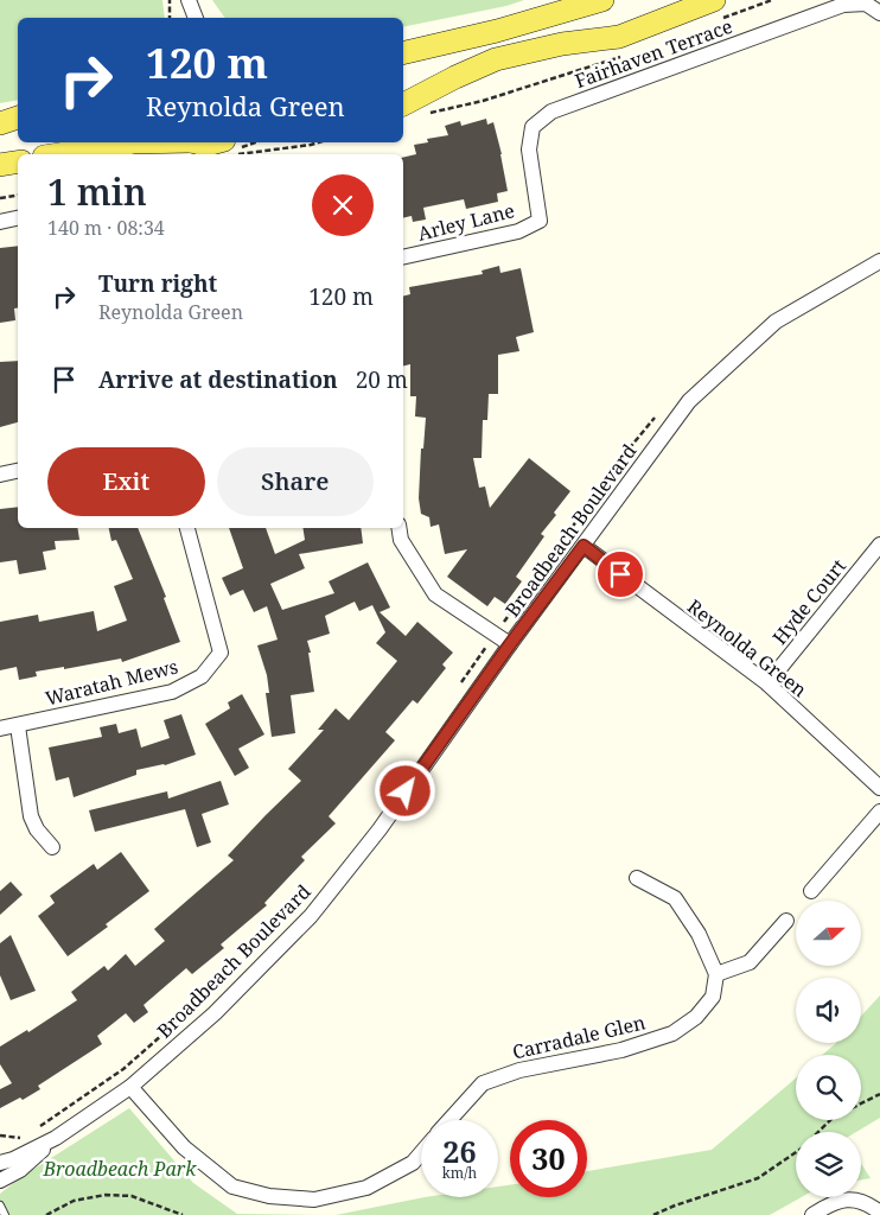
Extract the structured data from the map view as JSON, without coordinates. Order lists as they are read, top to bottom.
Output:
{
  "streets": {
    "street": [
      "Fairhaven Terrace",
      "Arley Lane",
      "Broadbeach Boulevard",
      "Hyde Court",
      "Reynolda Green",
      "Waratah Mews",
      "Carradale Glen"
    ]
  },
  "crossings": [
    ["Fairhaven Terrace", "Arley Lane"],
    ["Broadbeach Boulevard", "Reynolda Green"],
    ["Hyde Court", "Reynolda Green"]
  ],
  "parks": ["Broadbeach Park"],
  "north": "right",
  "page": {
    "turn": ["120 m", "Reynolda Green"],
    "heading": ["1 min", "140 m · 08:34"],
    "list": [
      {
        "name": "Turn right",
        "note": "Reynolda Green",
        "value": "120 m"
      },
      {
        "name": "Arrive at destination",
        "value": "20 m"
      }
    ],
    "buttons": ["Exit", "Share"],
    "speed": "26 km/h",
    "limit": "30"
  }
}
